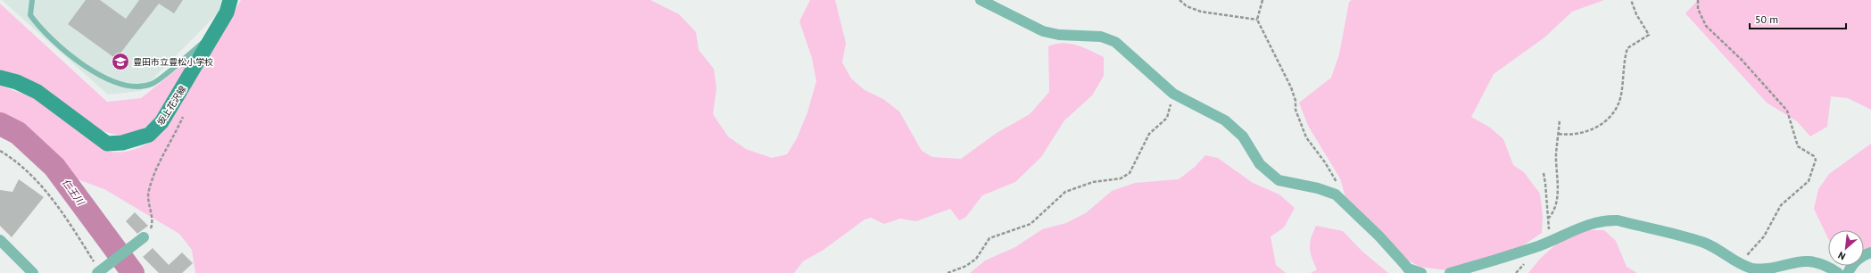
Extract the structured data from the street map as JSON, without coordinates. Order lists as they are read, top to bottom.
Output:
{
  "streets": {
    "main road": ["坂上花沢線"]
  },
  "water": ["仁王川"],
  "places": {
    "school or university": ["豊田市立豊松小学校"]
  },
  "scale_bar": "50 m",
  "north": "bottom left"
}
